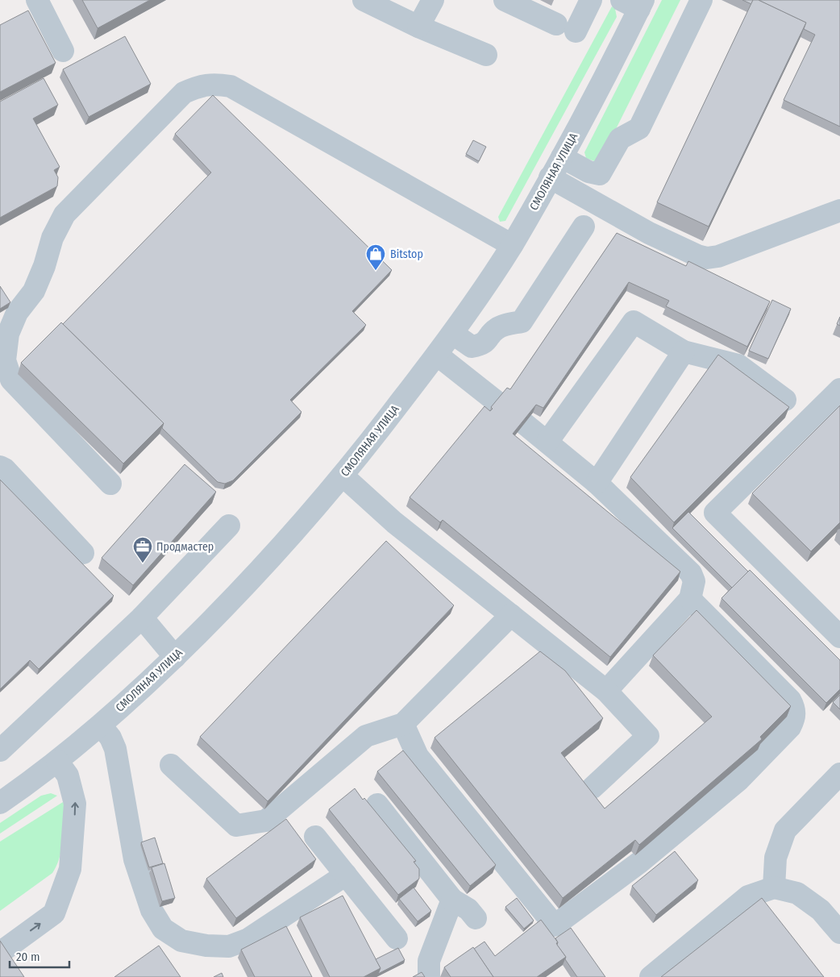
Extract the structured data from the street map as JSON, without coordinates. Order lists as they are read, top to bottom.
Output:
{
  "streets": {
    "street": ["СМОЛЯНАЯ УЛИЦА"]
  },
  "places": {
    "shop": ["Bitstop"],
    "office": ["Продмастер"]
  },
  "scale_bar": "20 m"
}
